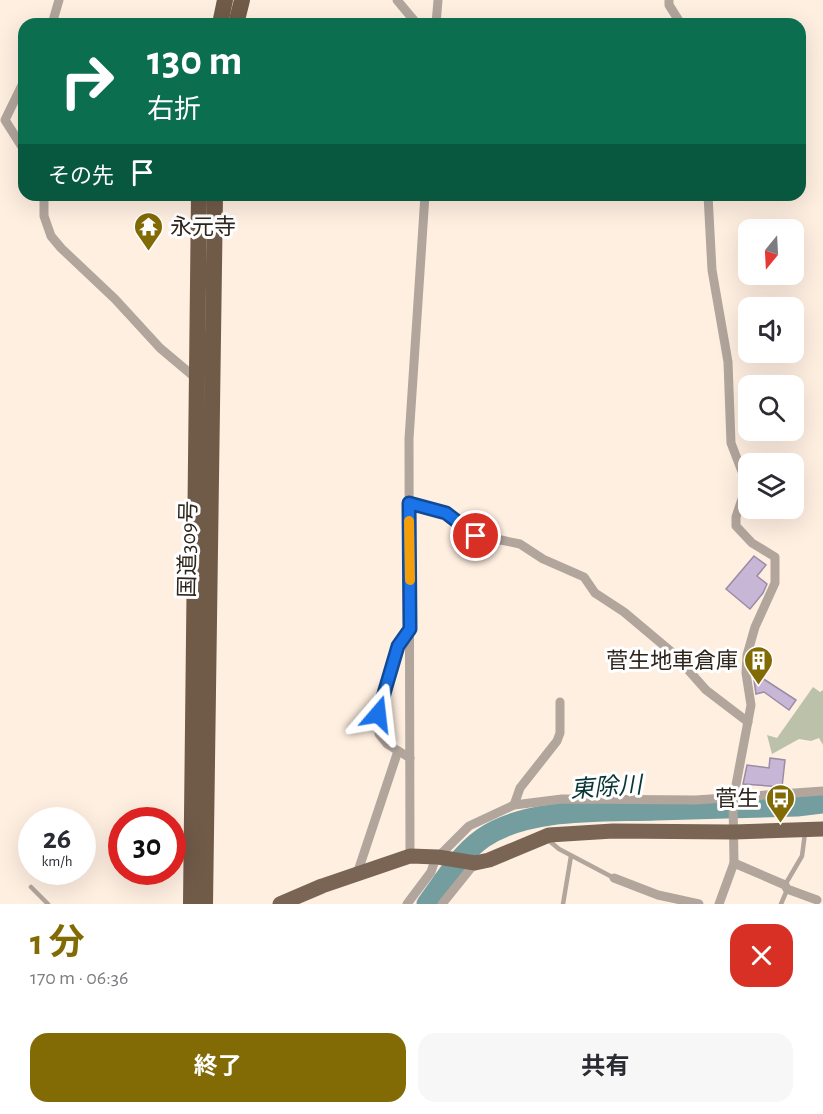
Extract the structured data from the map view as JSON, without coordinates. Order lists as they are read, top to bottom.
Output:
{
  "streets": {
    "highway": ["国道309号"]
  },
  "water": ["東除川"],
  "places": {
    "temple": ["永元寺"],
    "building": ["菅生地車倉庫"],
    "bus stop": ["菅生"]
  },
  "north": "bottom",
  "page": {
    "turn": ["130 m", "右折"],
    "then": "その先",
    "speed": "26 km/h",
    "limit": "30",
    "heading": ["1 分", "170 m · 06:36"],
    "buttons": ["終了", "共有"]
  }
}
